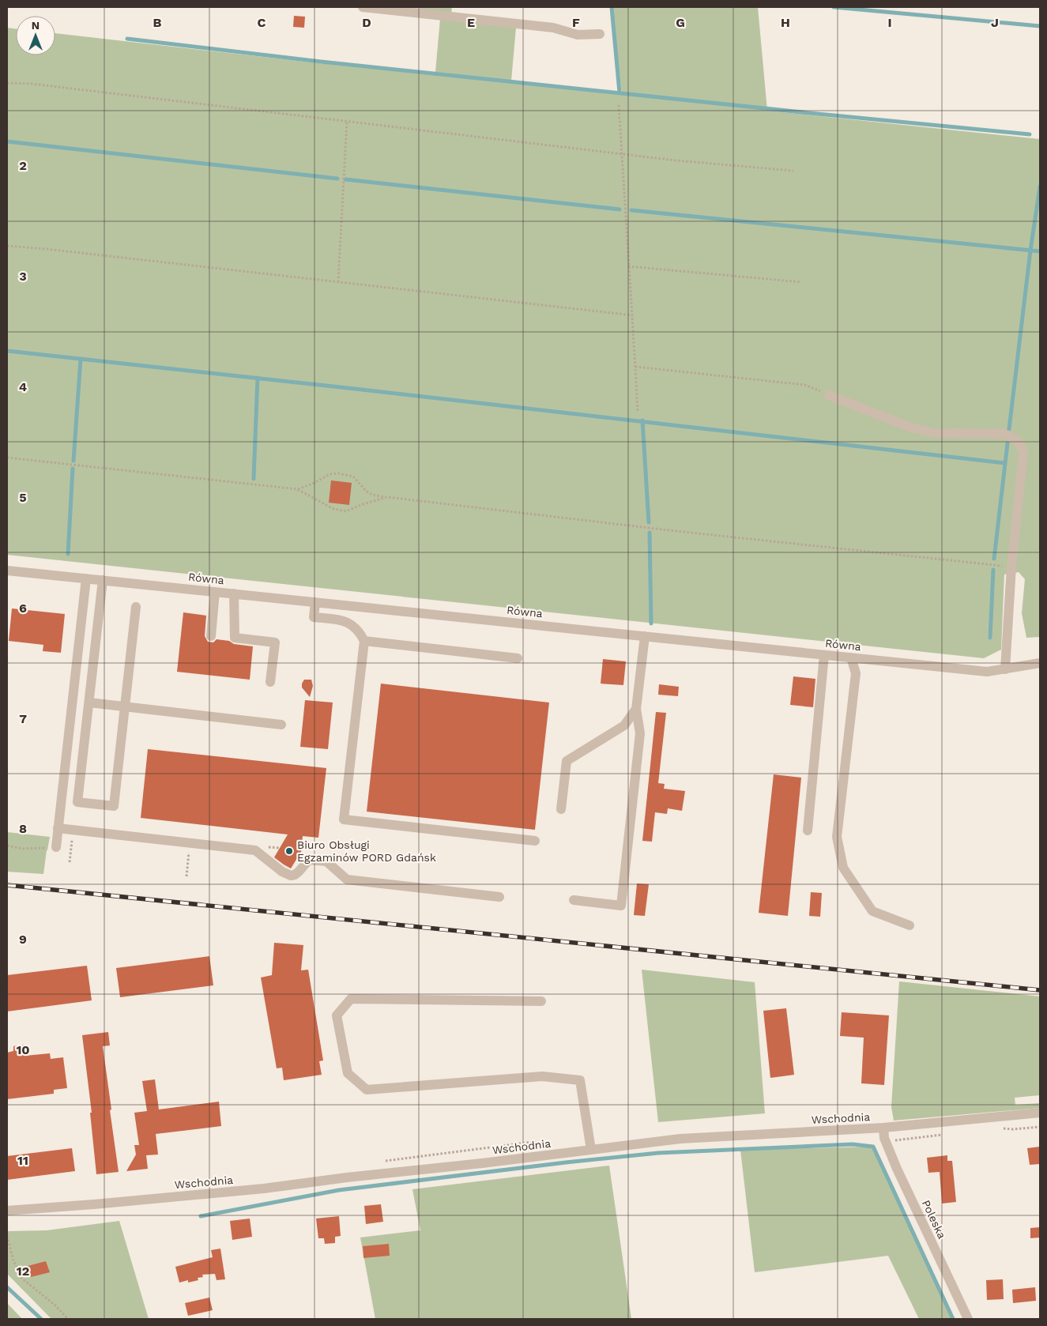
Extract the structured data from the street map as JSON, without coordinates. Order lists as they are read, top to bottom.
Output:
{
  "streets": {
    "street": ["Równa", "Wschodnia", "Poleska"]
  },
  "crossings": [
    ["Wschodnia", "Poleska"]
  ],
  "places": ["Biuro Obsługi Egzaminów PORD Gdańsk"],
  "north": "top",
  "grid": {
    "columns": [
      "B",
      "C",
      "D",
      "E",
      "F",
      "G",
      "H",
      "I",
      "J"
    ],
    "rows": [
      "2",
      "3",
      "4",
      "5",
      "6",
      "7",
      "8",
      "9",
      "10",
      "11",
      "12"
    ]
  }
}
